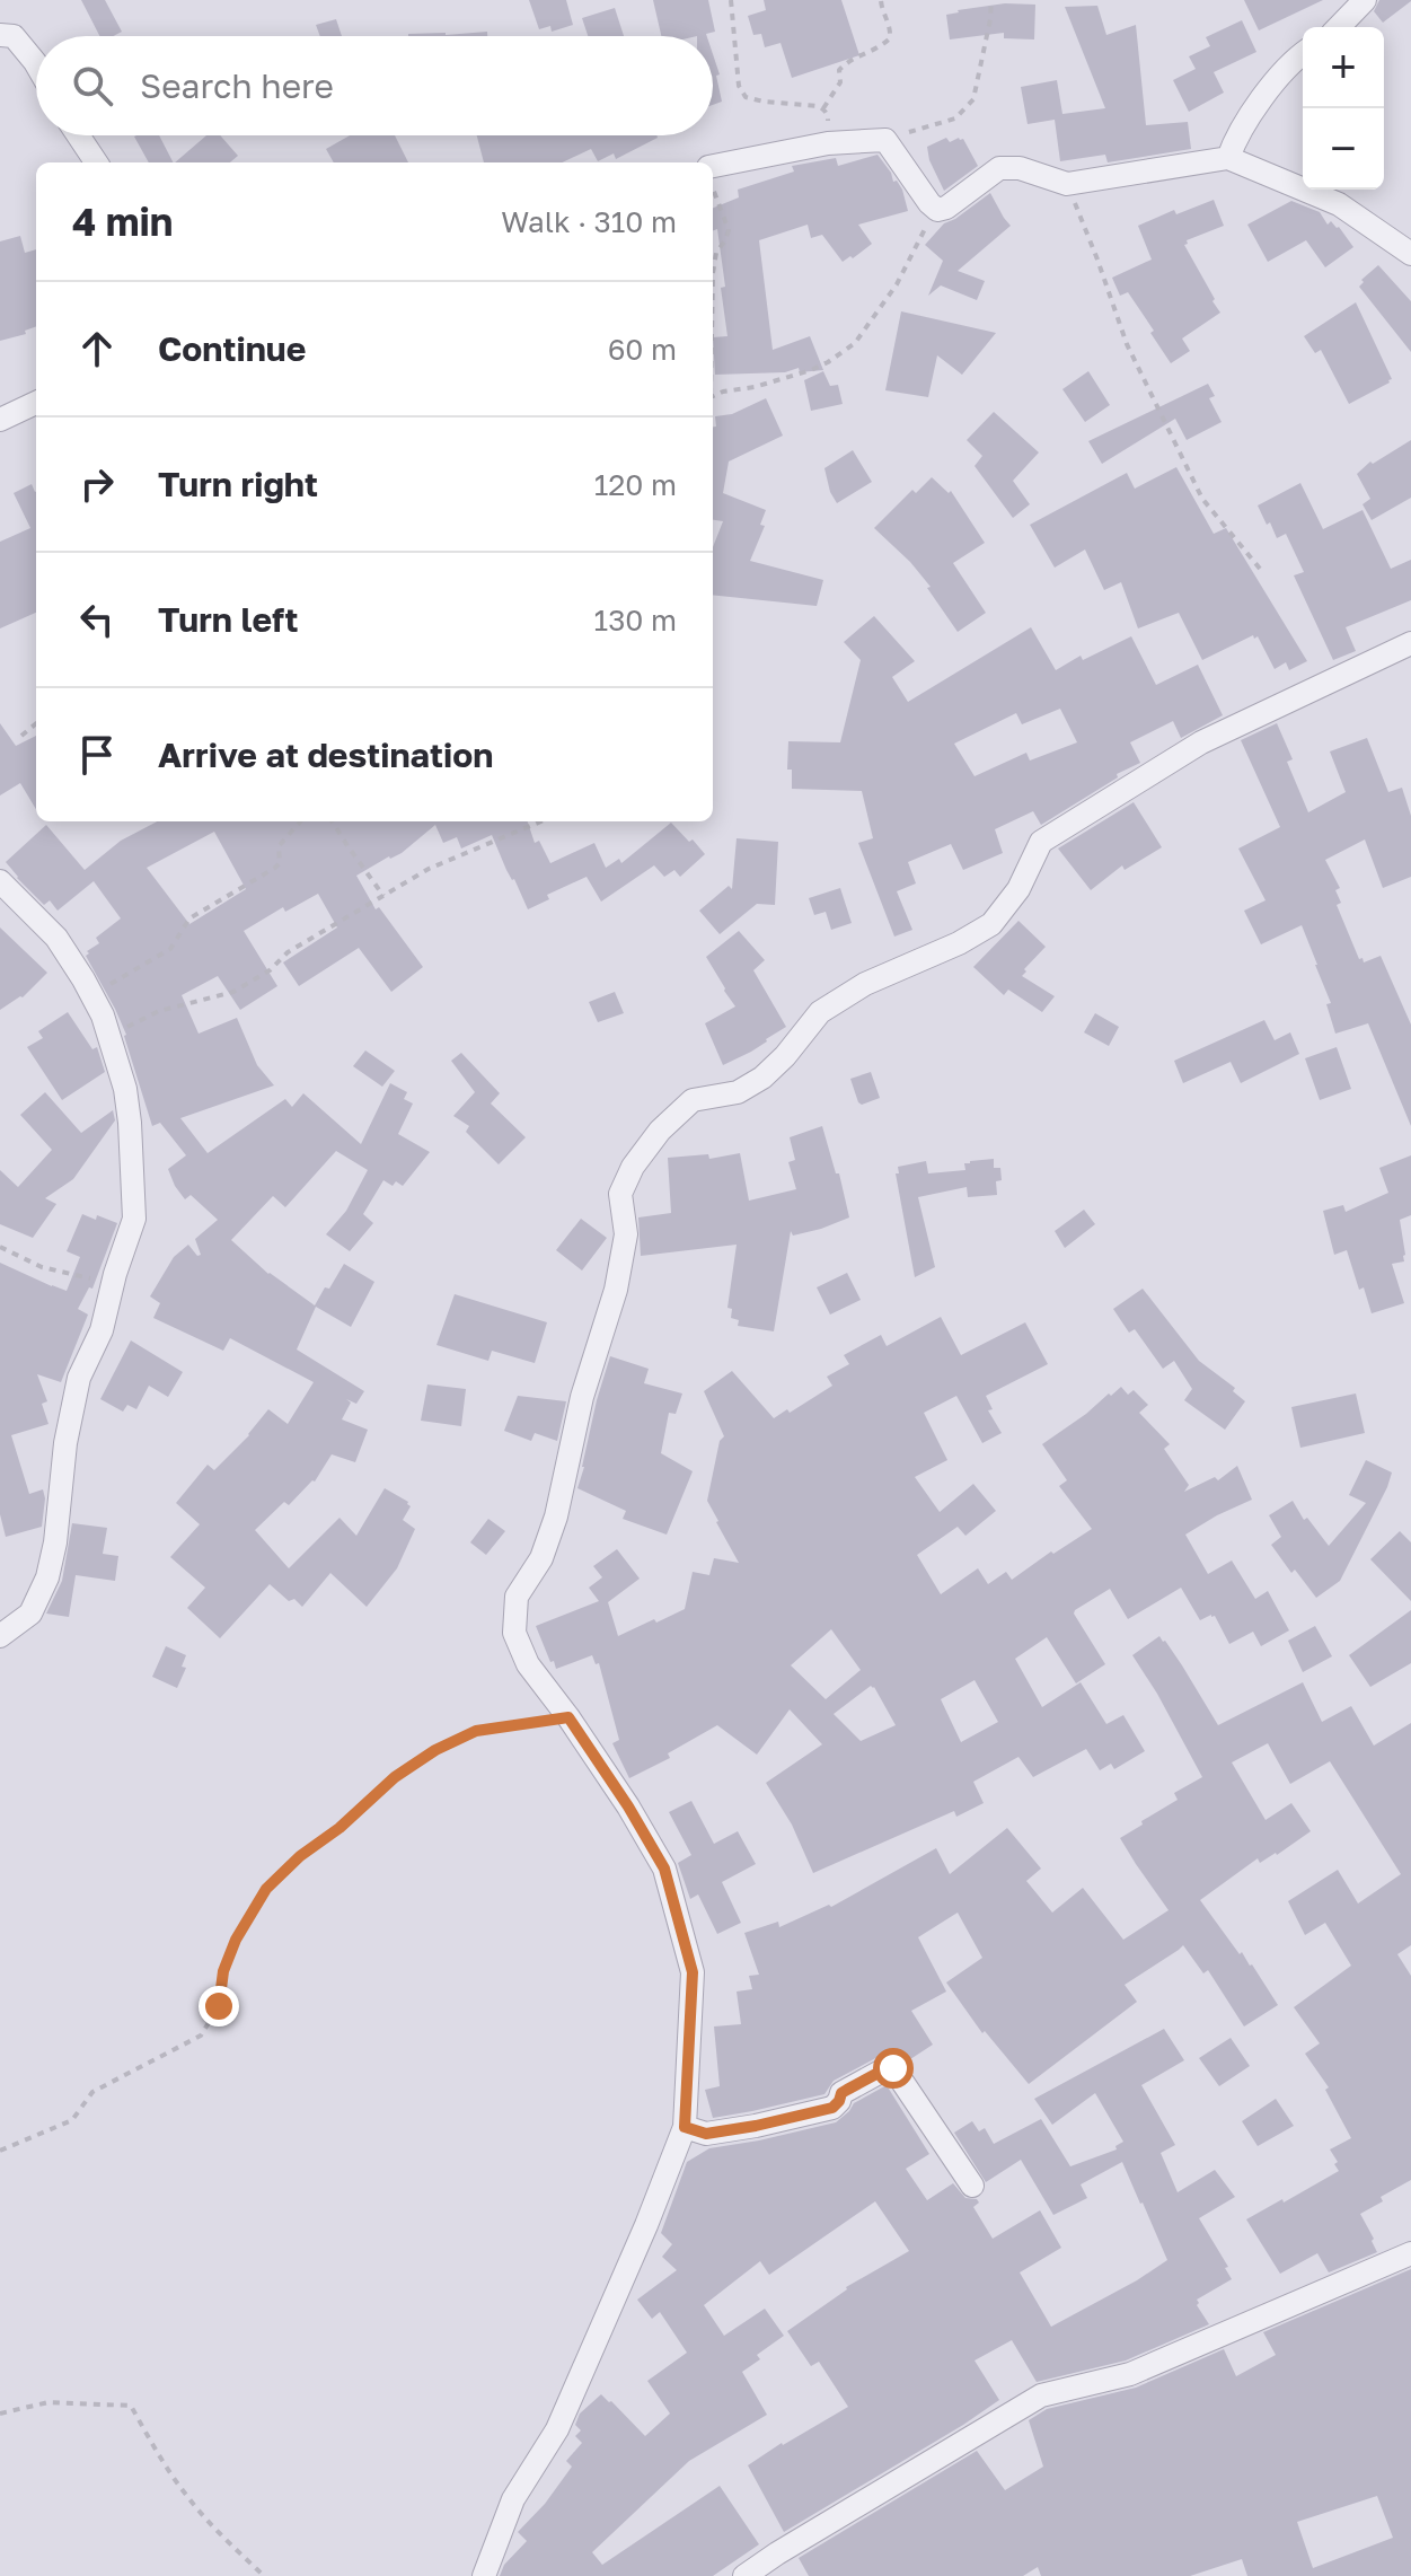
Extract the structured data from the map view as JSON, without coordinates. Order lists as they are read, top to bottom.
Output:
{
  "page": {
    "map_buttons": ["+", "−"],
    "search": "Search here",
    "heading": ["4 min", "Walk · 310 m"],
    "list": [
      ["Continue", "60 m"],
      ["Turn right", "120 m"],
      ["Turn left", "130 m"],
      "Arrive at destination"
    ]
  }
}
